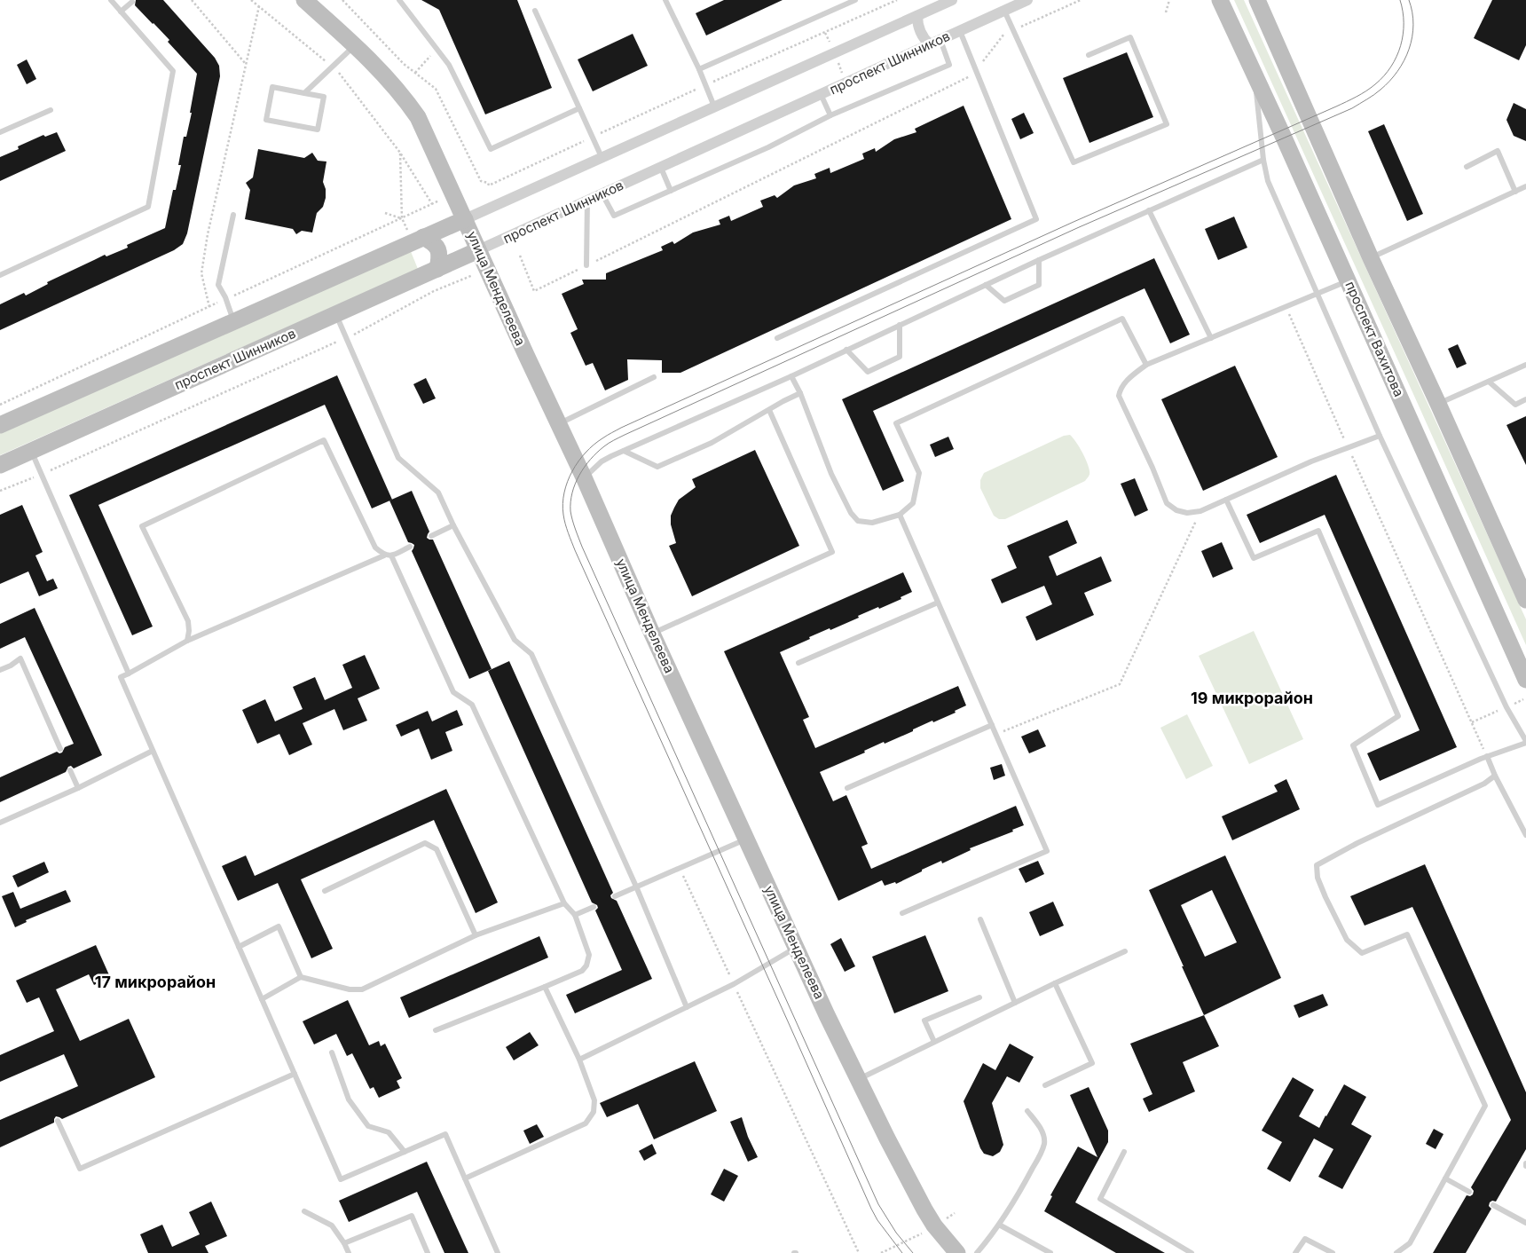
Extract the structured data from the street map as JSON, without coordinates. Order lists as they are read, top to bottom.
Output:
{
  "streets": {
    "main road": ["проспект Шинников", "улица Менделеева", "проспект Вахитова"]
  },
  "crossings": [
    ["проспект Шинников", "улица Менделеева"]
  ],
  "districts": ["19 микрорайон", "17 микрорайон"]
}
